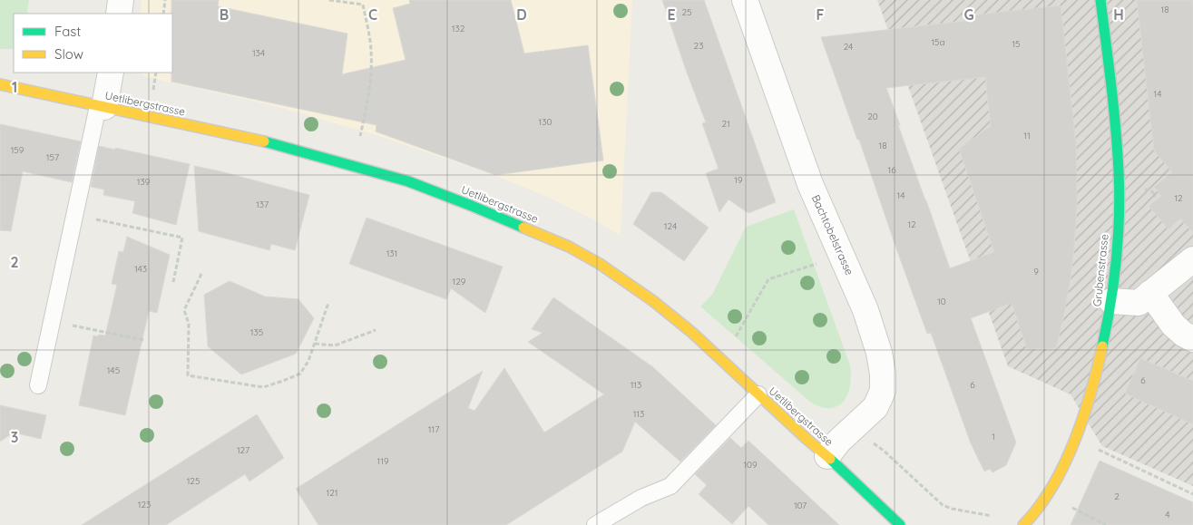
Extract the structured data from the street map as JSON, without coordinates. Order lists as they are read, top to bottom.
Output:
{
  "streets": {
    "main road": ["Uetlibergstrasse", "Grubenstrasse"],
    "street": ["Bachtobelstrasse"]
  },
  "crossings": [
    ["Uetlibergstrasse", "Bachtobelstrasse"]
  ],
  "house_numbers": [
    "18",
    "25",
    "132",
    "15a",
    "15",
    "23",
    "24",
    "134",
    "14",
    "20",
    "130",
    "21",
    "11",
    "18",
    "159",
    "157",
    "16",
    "19",
    "139",
    "14",
    "12",
    "137",
    "12",
    "124",
    "131",
    "143",
    "9",
    "129",
    "10",
    "135",
    "145",
    "6",
    "113",
    "6",
    "113",
    "117",
    "1",
    "127",
    "119",
    "109",
    "125",
    "121",
    "2",
    "123",
    "107",
    "4"
  ],
  "legend": ["Fast", "Slow"],
  "grid": {
    "columns": [
      "B",
      "C",
      "D",
      "E",
      "F",
      "G",
      "H"
    ],
    "rows": ["1", "2", "3"]
  }
}
